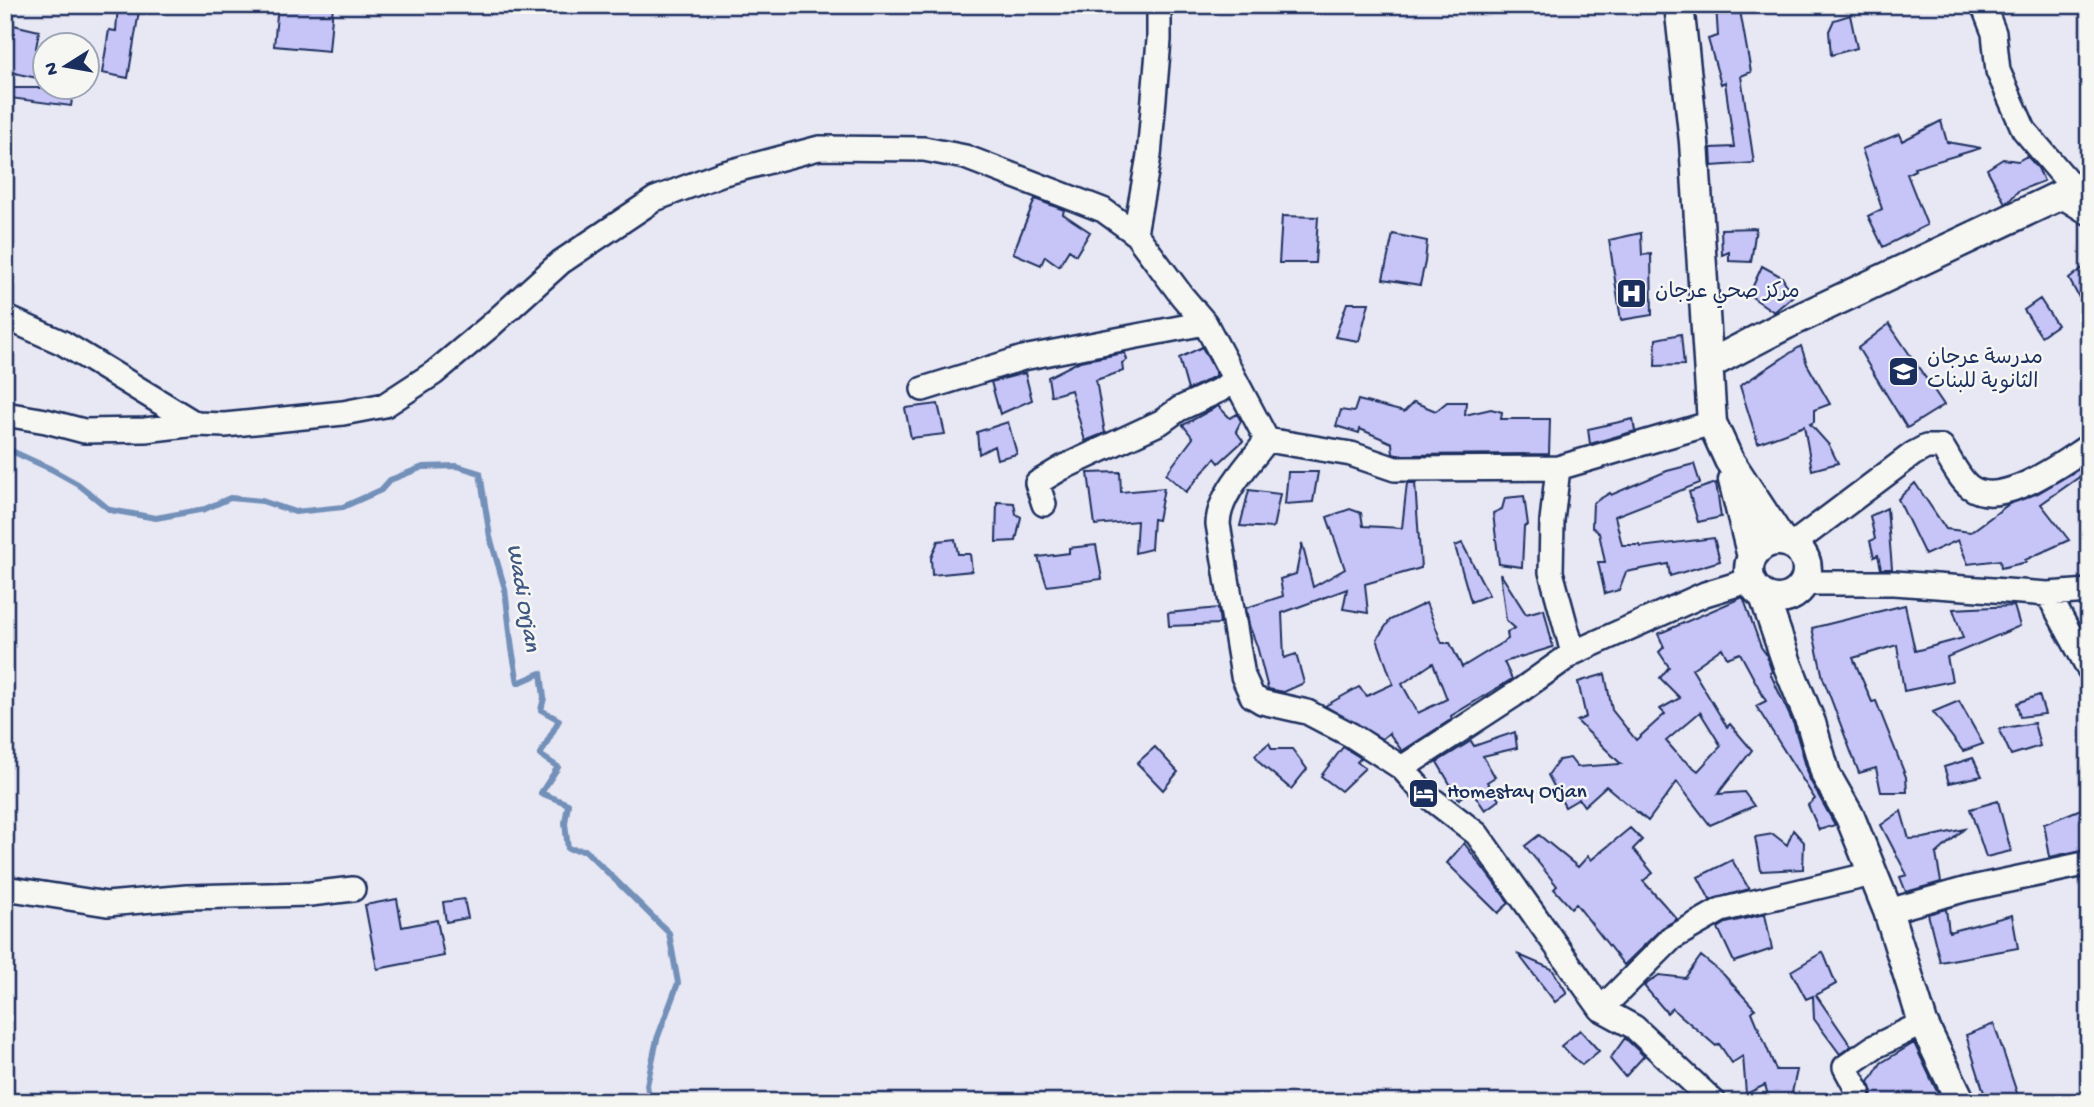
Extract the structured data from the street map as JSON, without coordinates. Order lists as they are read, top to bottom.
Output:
{
  "water": ["Wadi Orjan"],
  "places": {
    "hospital": ["مركز صحي عرجان"],
    "school or university": ["مدرسة عرجان الثانوية للبنات"],
    "hotel": ["Homestay Orjan"]
  },
  "north": "left"
}
